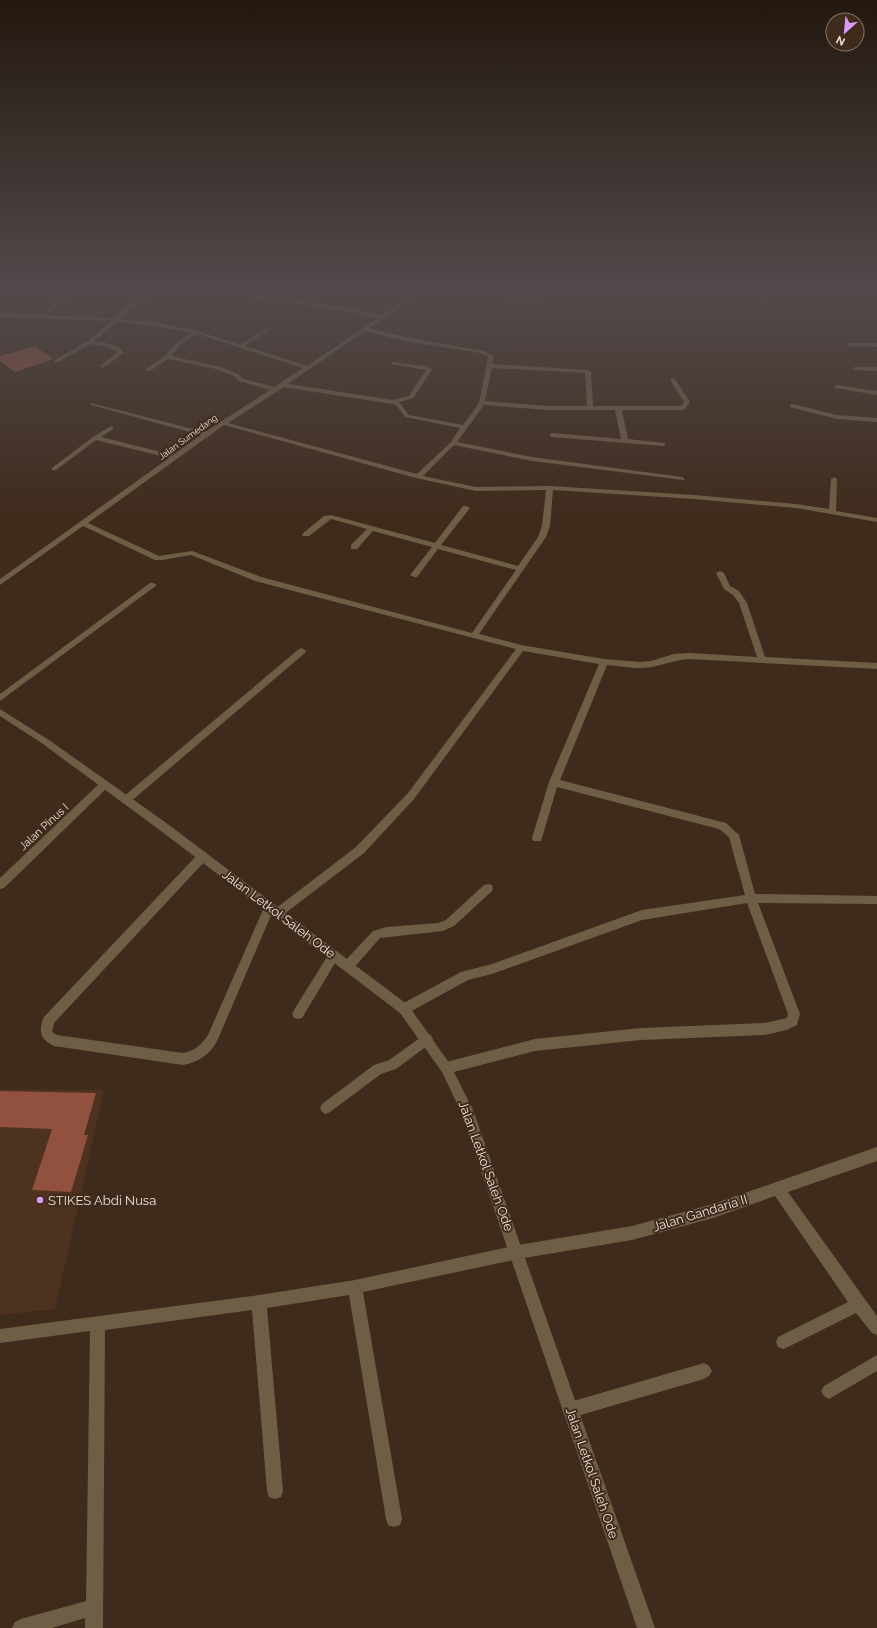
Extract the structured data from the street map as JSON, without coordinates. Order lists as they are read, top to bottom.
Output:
{
  "streets": {
    "street": [
      "Jalan Sumedang",
      "Jalan Pinus I",
      "Jalan Letkol Saleh Ode",
      "Jalan Gandaria II"
    ]
  },
  "crossings": [
    ["Jalan Pinus I", "Jalan Letkol Saleh Ode"],
    ["Jalan Letkol Saleh Ode", "Jalan Gandaria II"]
  ],
  "places": ["STIKES Abdi Nusa"],
  "north": "bottom left"
}
